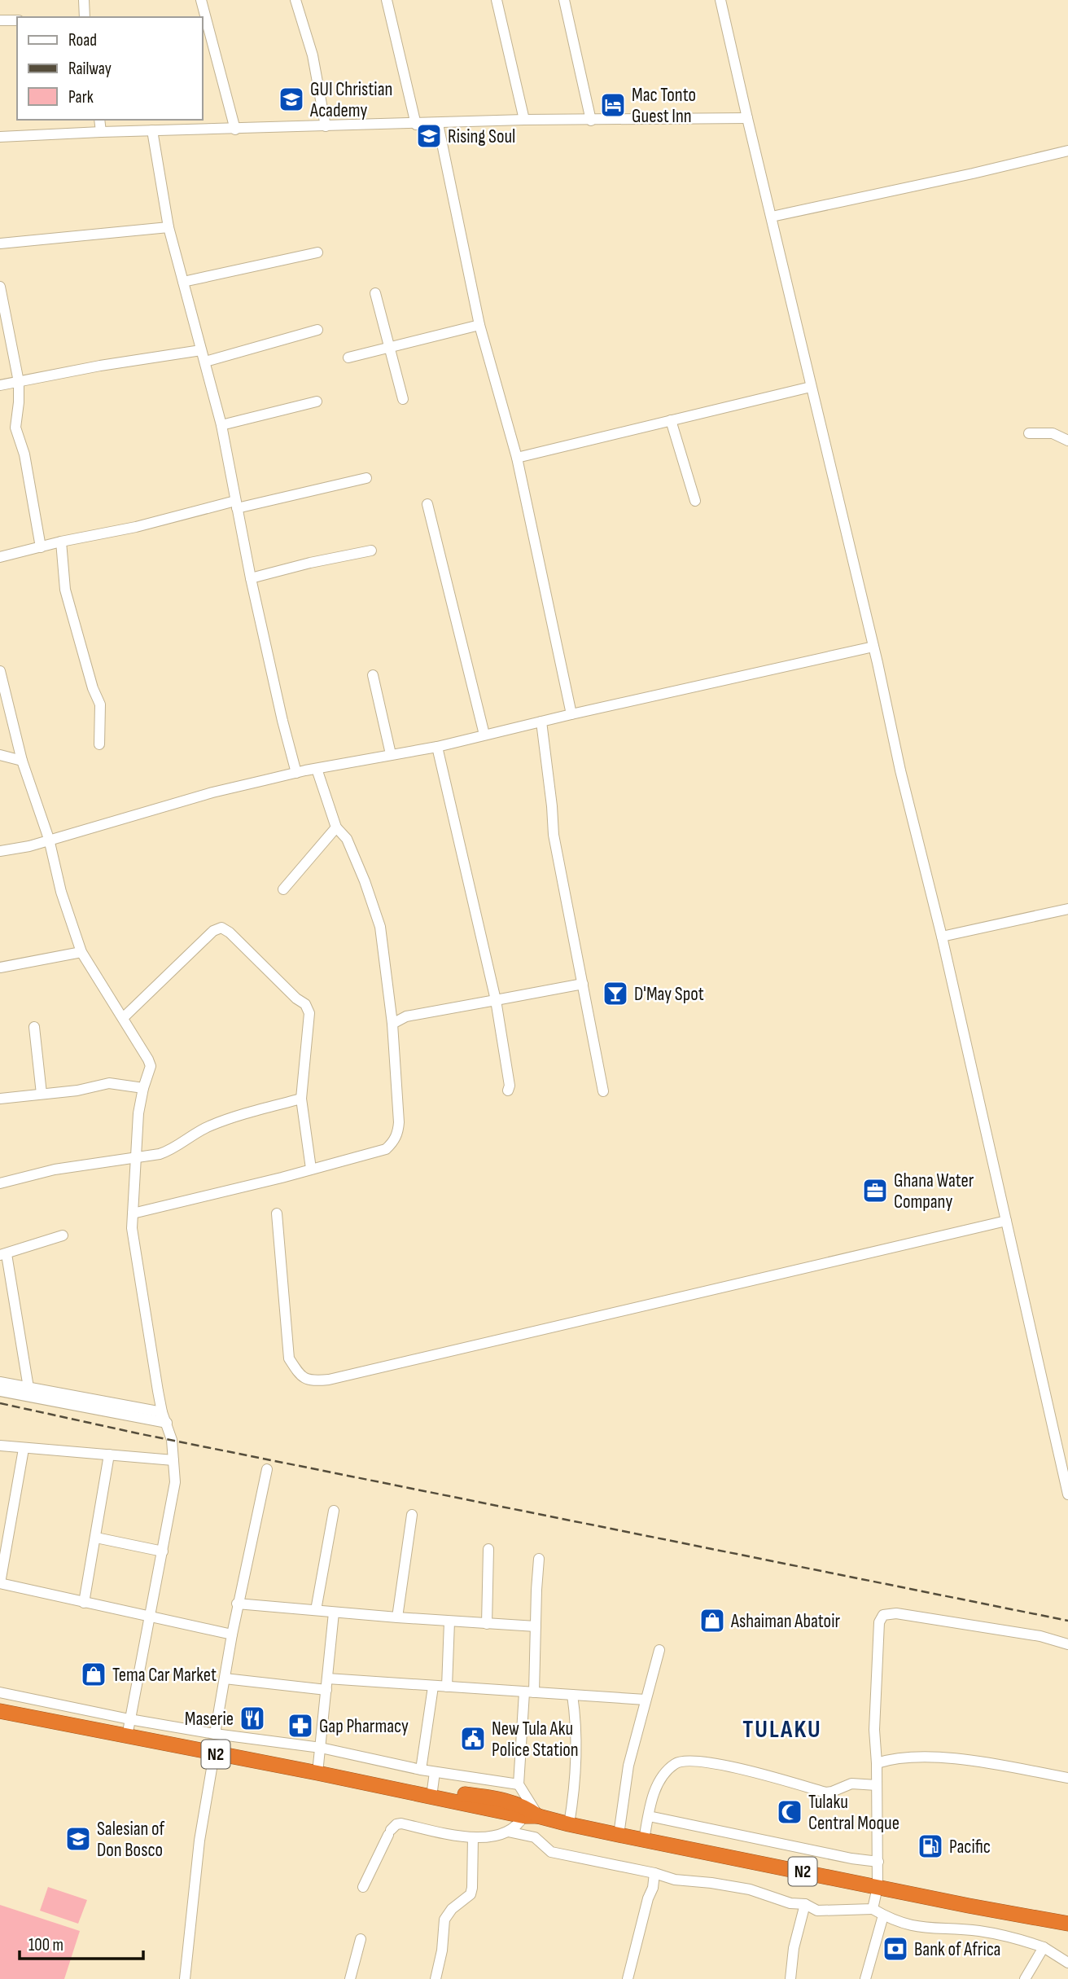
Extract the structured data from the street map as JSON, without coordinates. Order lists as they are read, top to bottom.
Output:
{
  "streets": {
    "highway": ["N2"]
  },
  "districts": ["TULAKU"],
  "places": {
    "school or university": ["GUI Christian Academy", "Rising Soul", "Salesian of Don Bosco"],
    "hotel": ["Mac Tonto Guest Inn"],
    "bar": ["D'May Spot"],
    "office": ["Ghana Water Company"],
    "shop": ["Ashaiman Abatoir", "Tema Car Market"],
    "restaurant": ["Maserie"],
    "pharmacy": ["Gap Pharmacy"],
    "public building": ["New Tula Aku Police Station"],
    "mosque": ["Tulaku Central Moque"],
    "fuel station": ["Pacific"],
    "bank": ["Bank of Africa"]
  },
  "legend": ["Road", "Railway", "Park"],
  "scale_bar": "100 m"
}
